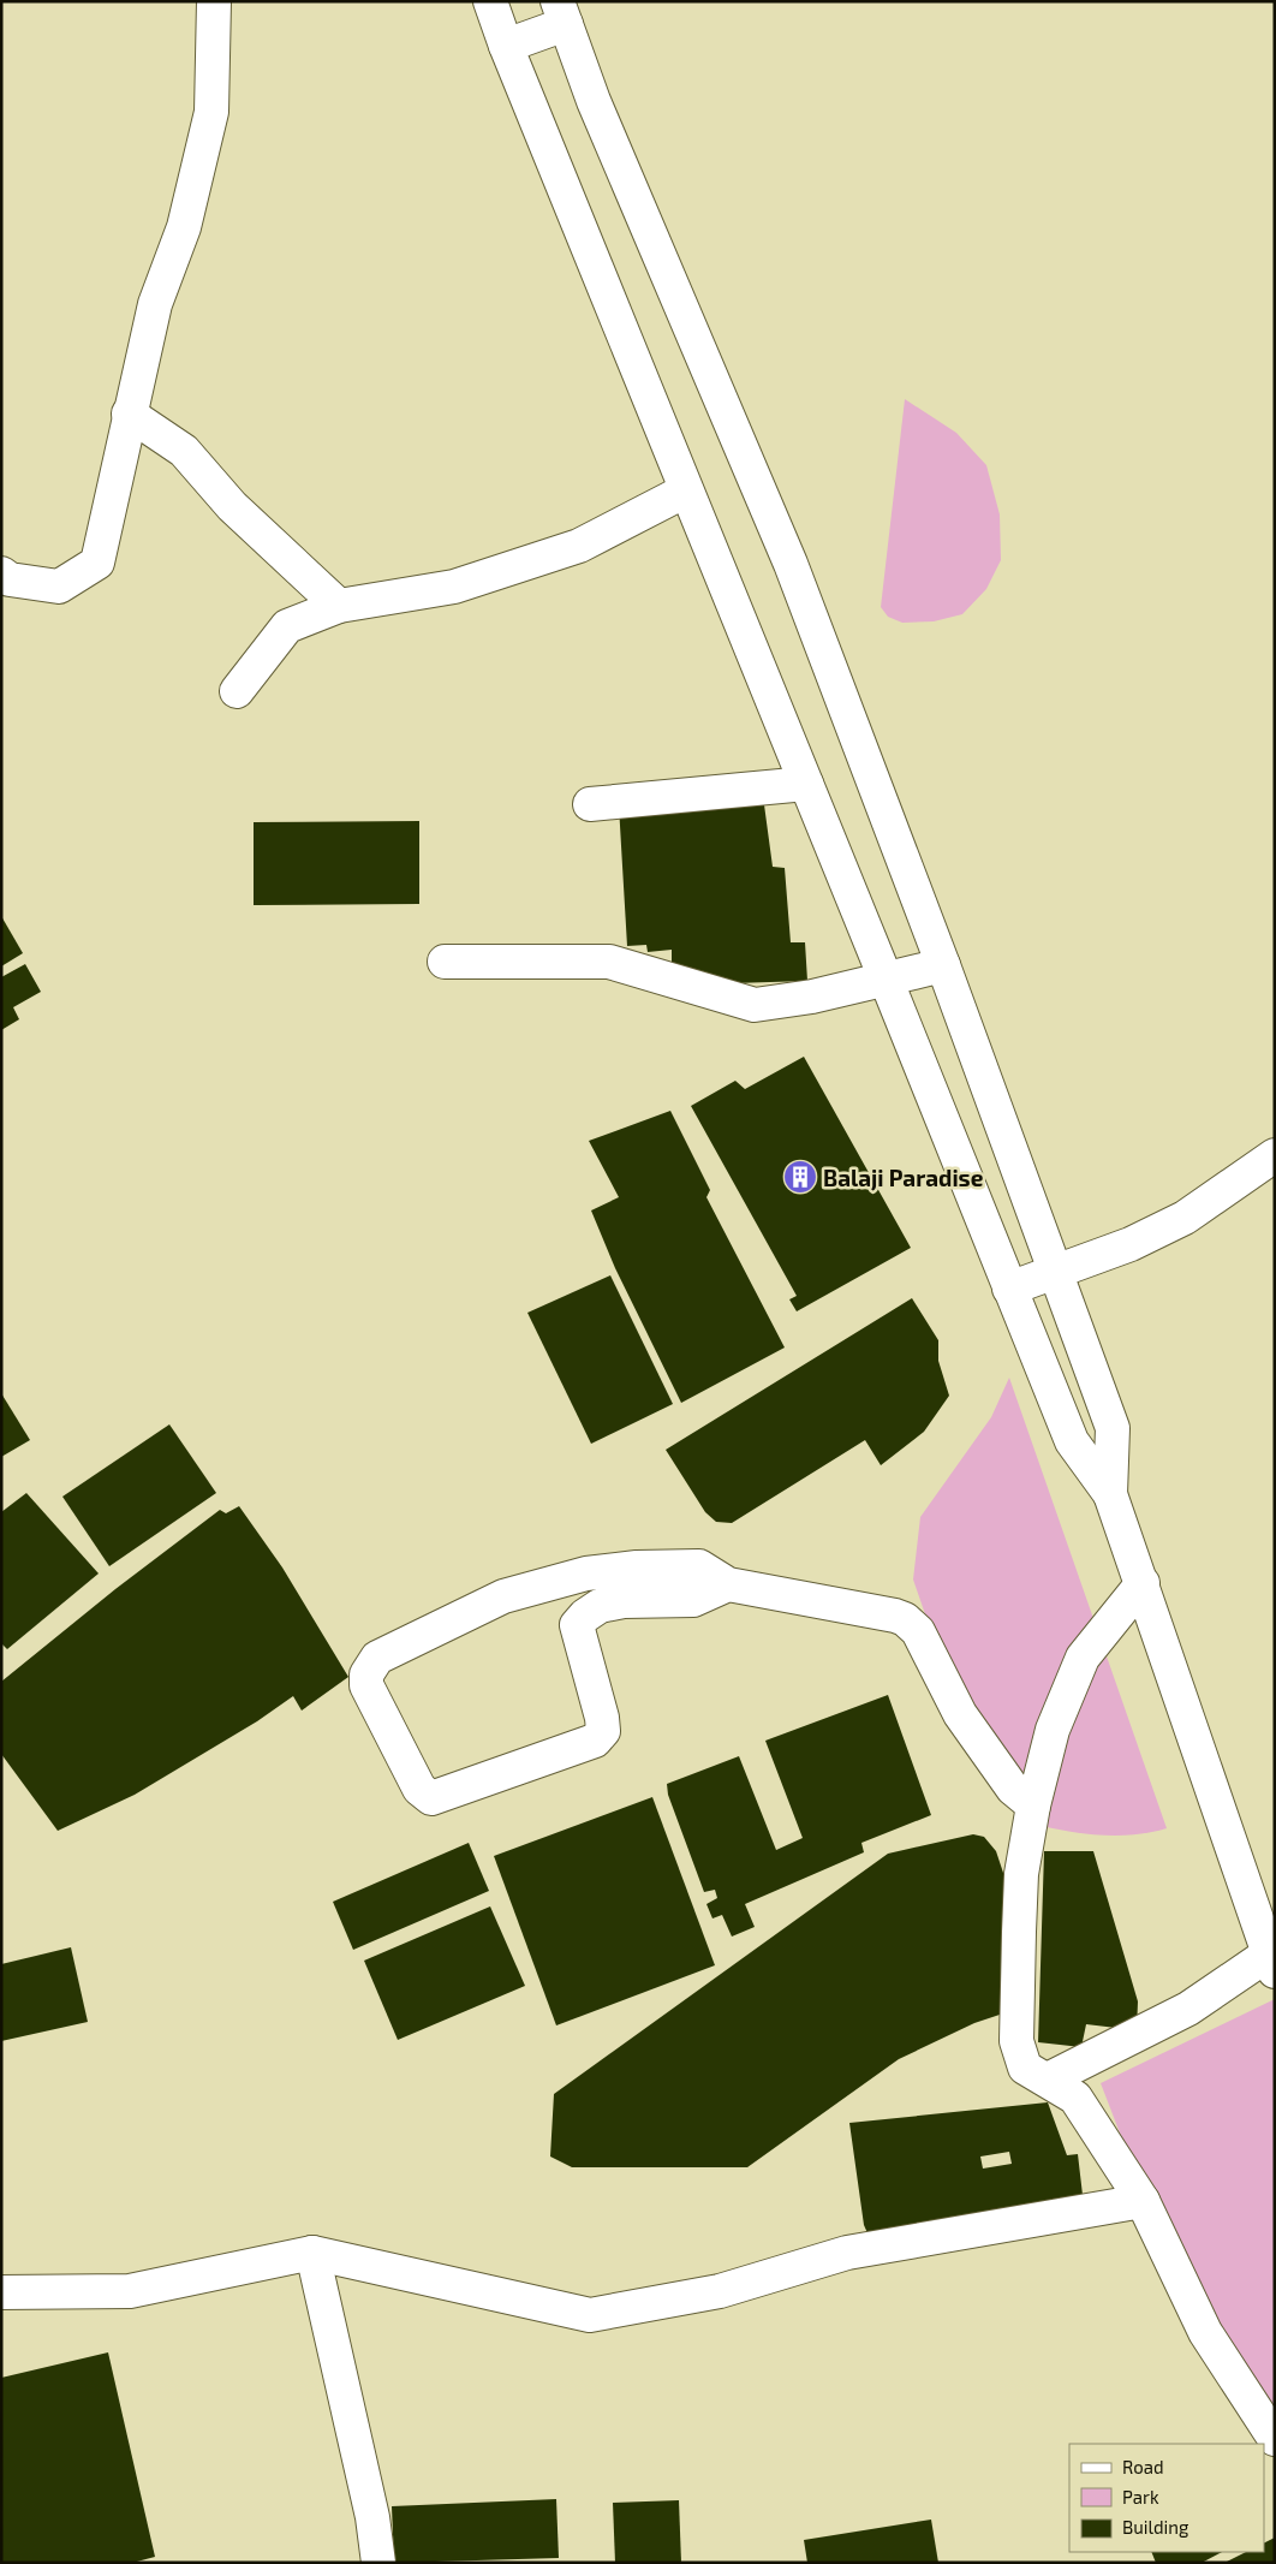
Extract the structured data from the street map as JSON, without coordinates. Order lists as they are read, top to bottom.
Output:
{
  "places": {
    "building": ["Balaji Paradise"]
  },
  "legend": ["Road", "Park", "Building"]
}
